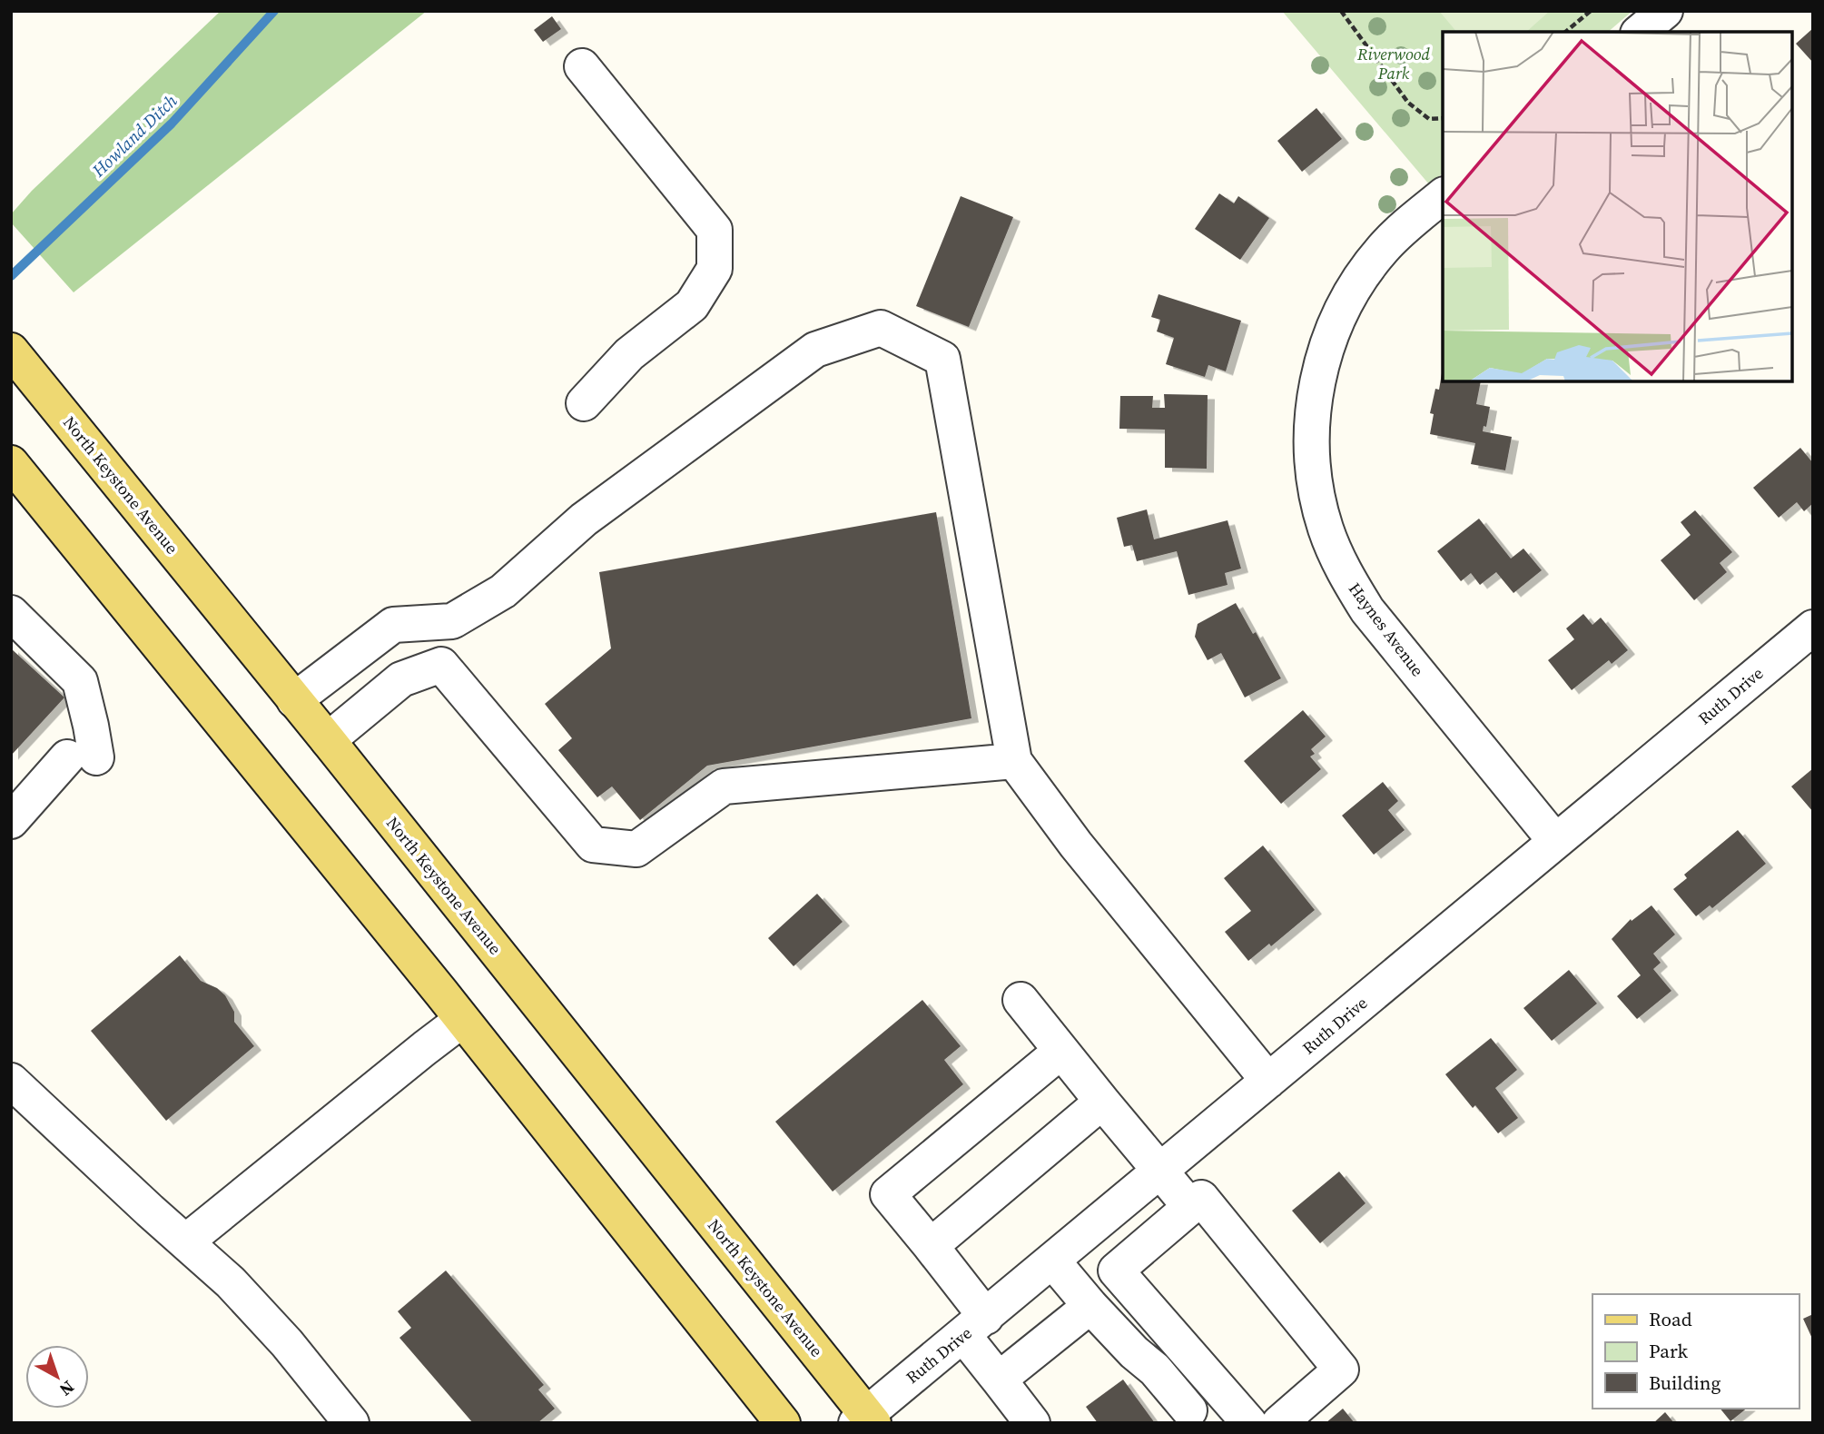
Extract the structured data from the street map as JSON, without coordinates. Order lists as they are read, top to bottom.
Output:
{
  "streets": {
    "main road": ["North Keystone Avenue"],
    "street": ["Haynes Avenue", "Ruth Drive"]
  },
  "crossings": [
    ["North Keystone Avenue", "Ruth Drive"],
    ["Haynes Avenue", "Ruth Drive"]
  ],
  "water": ["Howland Ditch"],
  "parks": ["Riverwood Park"],
  "legend": ["Road", "Park", "Building"],
  "north": "bottom right"
}
